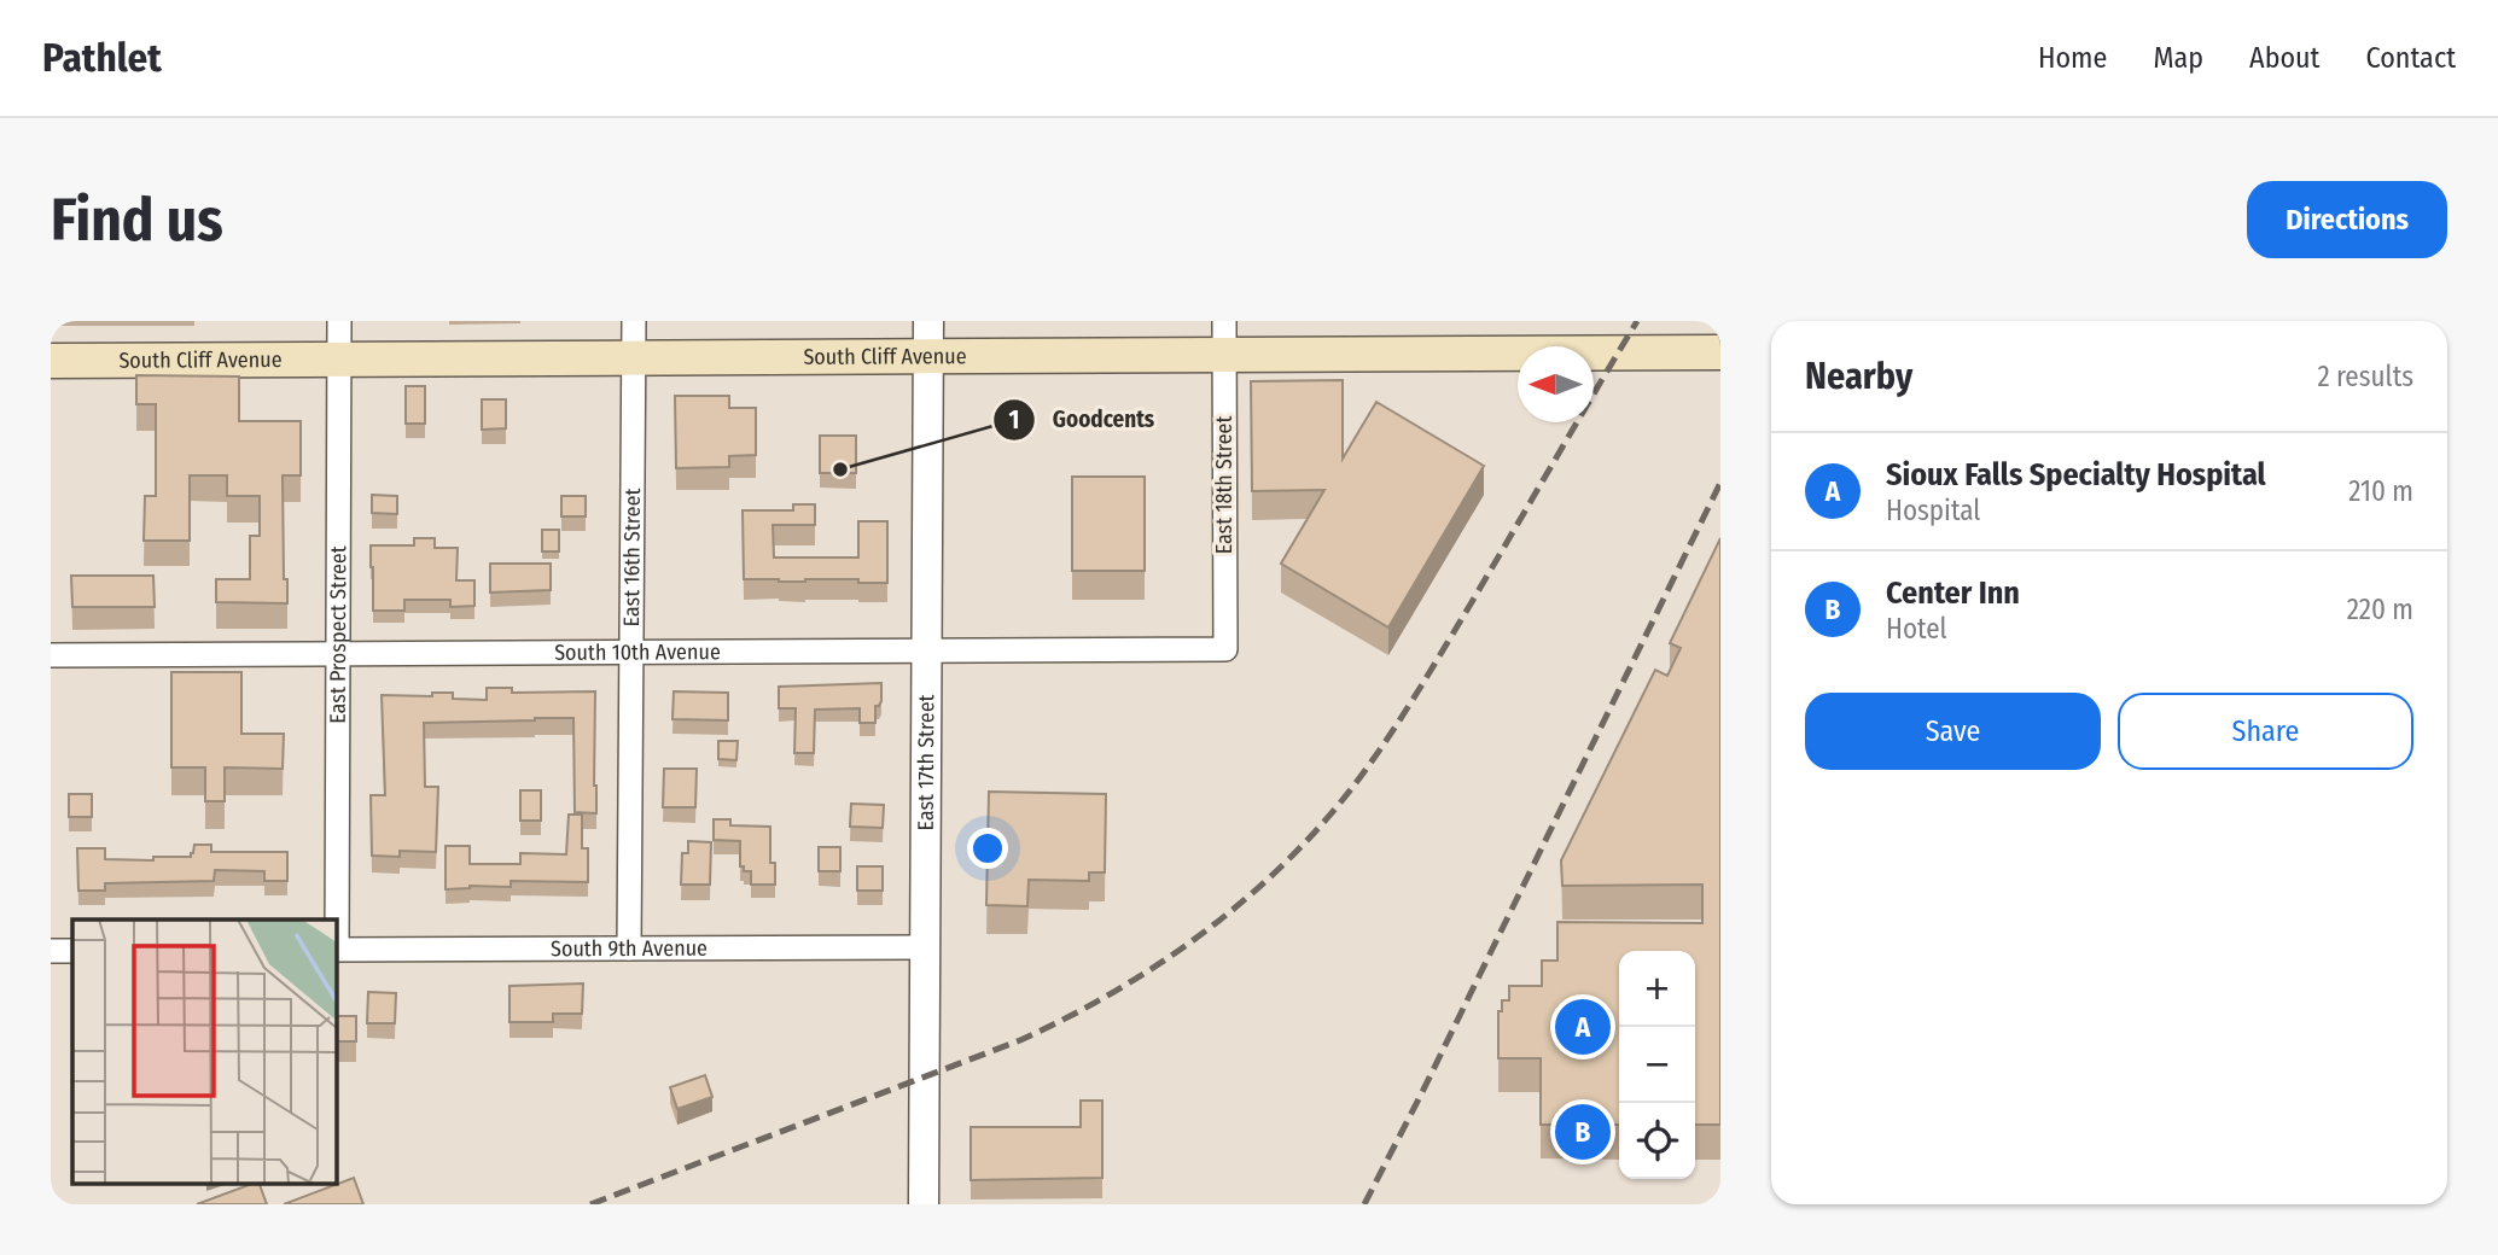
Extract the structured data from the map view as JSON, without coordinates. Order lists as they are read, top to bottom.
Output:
{
  "streets": {
    "main road": ["South Cliff Avenue"],
    "street": [
      "East 18th Street",
      "East 16th Street",
      "East Prospect Street",
      "South 10th Avenue",
      "East 17th Street",
      "South 9th Avenue"
    ]
  },
  "crossings": [
    ["South Cliff Avenue", "East 18th Street"],
    ["South Cliff Avenue", "East 16th Street"],
    ["South Cliff Avenue", "East Prospect Street"],
    ["South Cliff Avenue", "East 17th Street"],
    ["East 18th Street", "South 10th Avenue"],
    ["East 16th Street", "South 10th Avenue"],
    ["East 16th Street", "South 9th Avenue"],
    ["East Prospect Street", "South 10th Avenue"],
    ["East Prospect Street", "South 9th Avenue"],
    ["South 10th Avenue", "East 17th Street"],
    ["East 17th Street", "South 9th Avenue"]
  ],
  "places": ["Goodcents"],
  "north": "left",
  "page": {
    "header": "Pathlet",
    "nav": [
      "Home",
      "Map",
      "About",
      "Contact"
    ],
    "buttons": [
      "Directions",
      ["Save", "Share"]
    ],
    "title": "Find us",
    "heading": ["Nearby", "2 results"],
    "list": [
      {
        "mark": "A",
        "name": "Sioux Falls Specialty Hospital",
        "note": "Hospital",
        "value": "210 m"
      },
      {
        "mark": "B",
        "name": "Center Inn",
        "note": "Hotel",
        "value": "220 m"
      }
    ],
    "map_buttons": ["+", "−"],
    "pins": ["A", "B"]
  }
}
